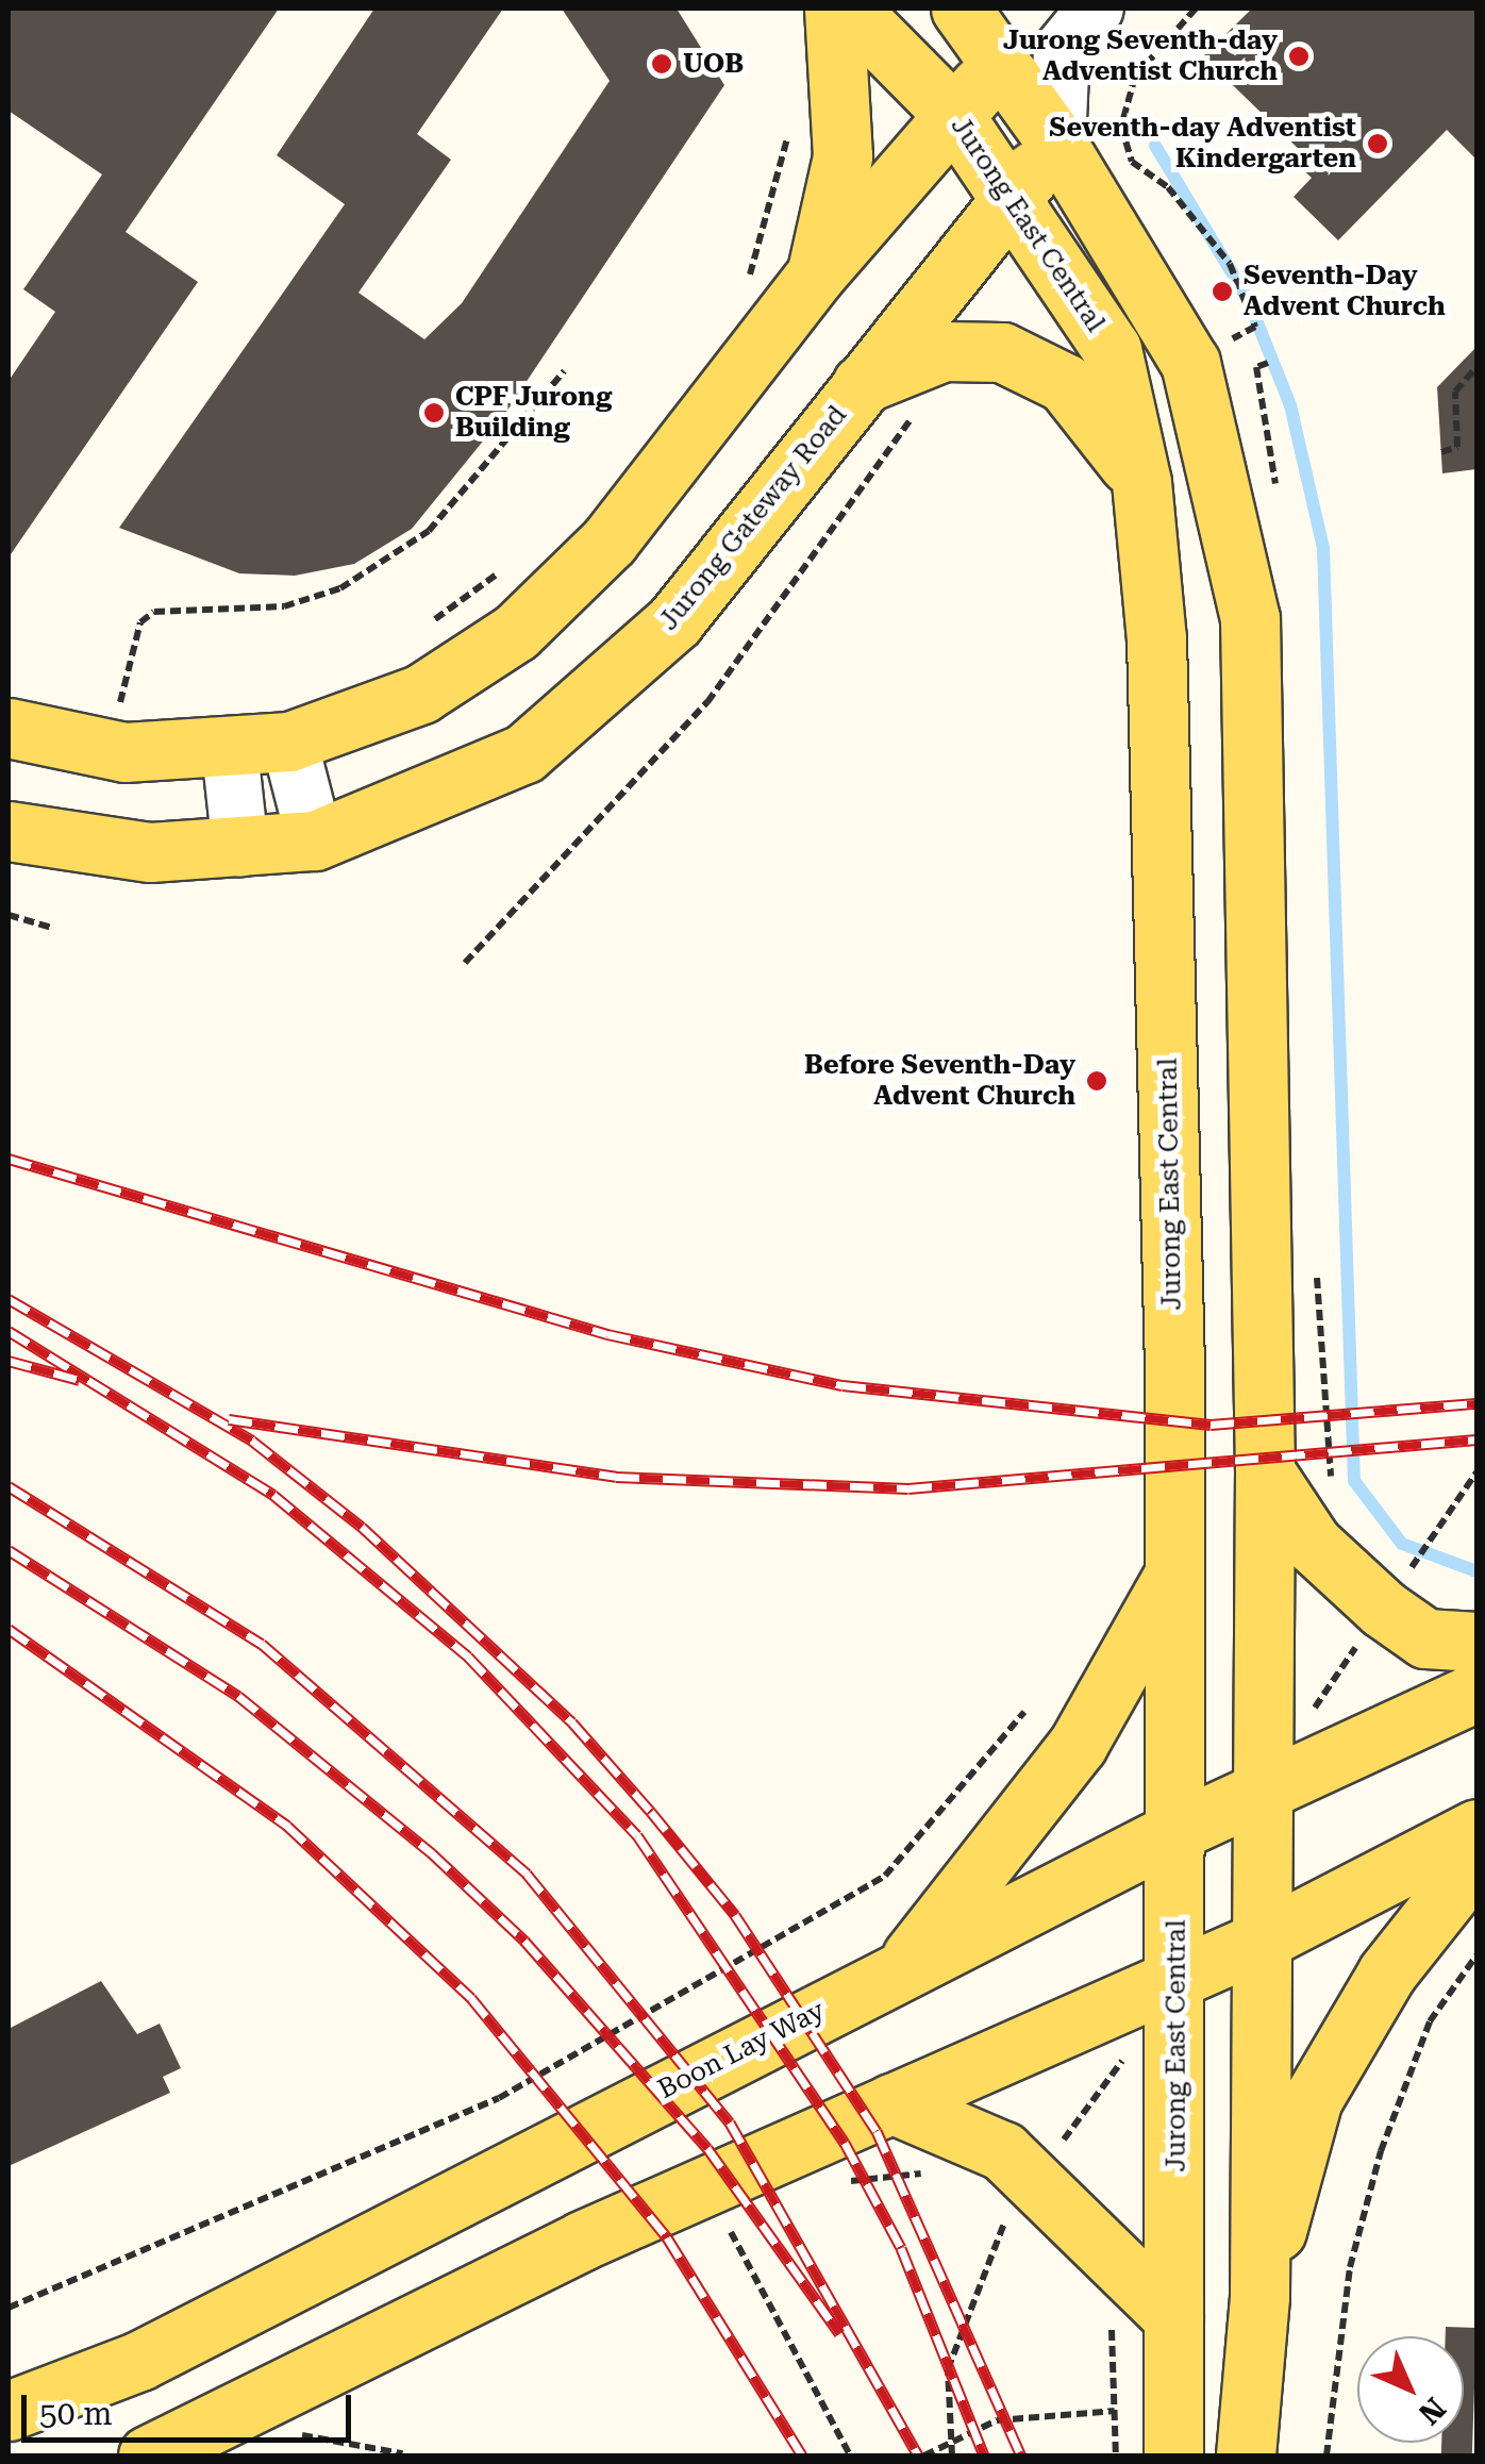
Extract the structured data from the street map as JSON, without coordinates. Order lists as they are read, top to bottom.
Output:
{
  "streets": {
    "main road": ["Jurong East Central", "Jurong Gateway Road", "Boon Lay Way"]
  },
  "crossings": [
    ["Jurong East Central", "Jurong Gateway Road"],
    ["Jurong East Central", "Boon Lay Way"]
  ],
  "places": [
    "Jurong Seventh-day Adventist Church",
    "UOB",
    "Seventh-day Adventist Kindergarten",
    "Seventh-Day Advent Church",
    "CPF Jurong Building",
    "Before Seventh-Day Advent Church"
  ],
  "scale_bar": "50 m",
  "north": "bottom right"
}
